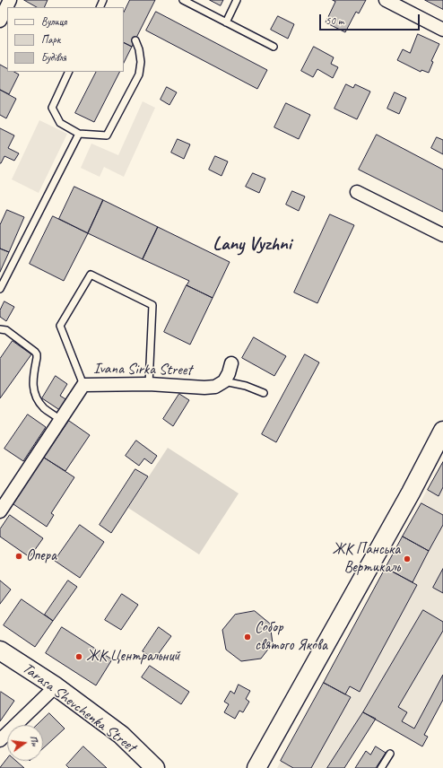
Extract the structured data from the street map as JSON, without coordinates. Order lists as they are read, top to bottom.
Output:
{
  "streets": {
    "street": ["Ivana Sirka Street", "Tarasa Shevchenka Street"]
  },
  "districts": ["Lany Vyzhni"],
  "places": [
    "Опера",
    "ЖК Панська Вертикаль",
    "Собор святого Якова",
    "ЖК Центральний"
  ],
  "legend": ["Вулиця", "Парк", "Будівля"],
  "scale_bar": "50 m",
  "north": "right"
}
